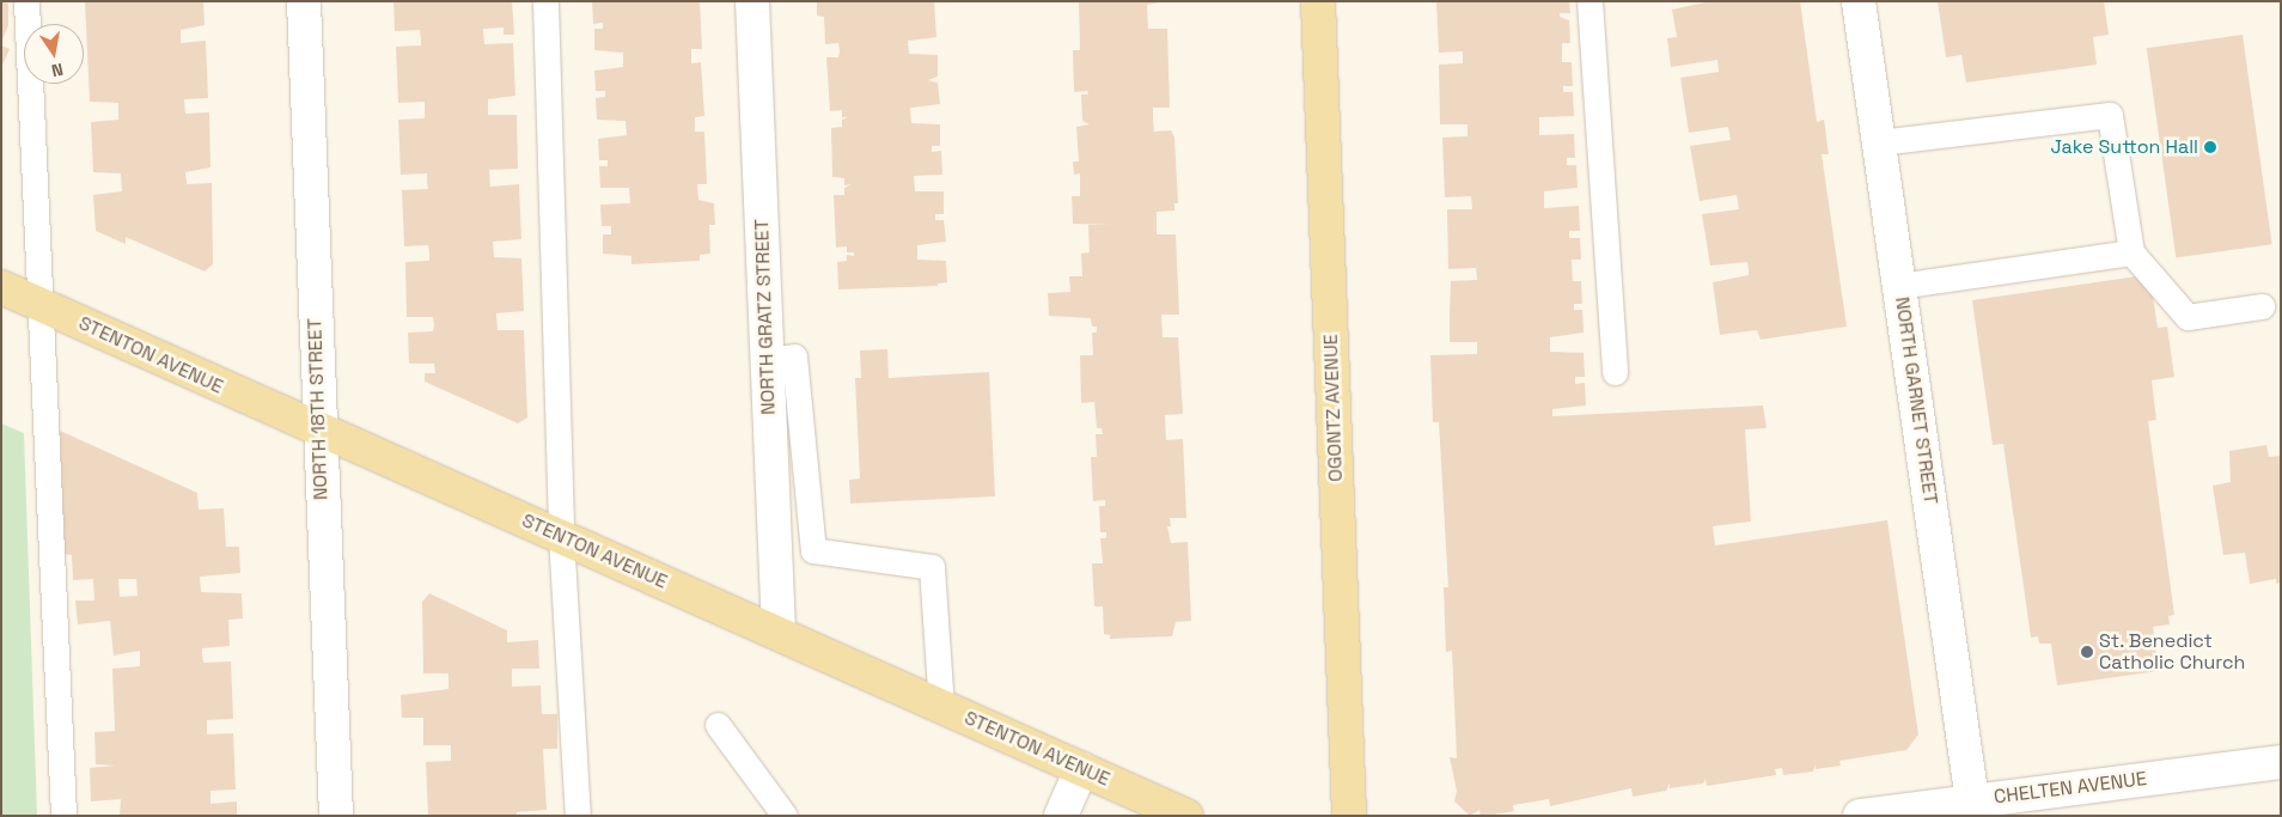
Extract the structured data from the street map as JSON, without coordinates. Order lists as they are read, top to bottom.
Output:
{
  "streets": {
    "main road": ["STENTON AVENUE", "OGONTZ AVENUE"],
    "street": [
      "NORTH GRATZ STREET",
      "NORTH GARNET STREET",
      "NORTH 18TH STREET",
      "CHELTEN AVENUE"
    ]
  },
  "crossings": [
    ["NORTH GRATZ STREET", "STENTON AVENUE"],
    ["STENTON AVENUE", "NORTH 18TH STREET"],
    ["NORTH GARNET STREET", "CHELTEN AVENUE"]
  ],
  "places": ["Jake Sutton Hall", "St. Benedict Catholic Church"],
  "north": "bottom"
}
